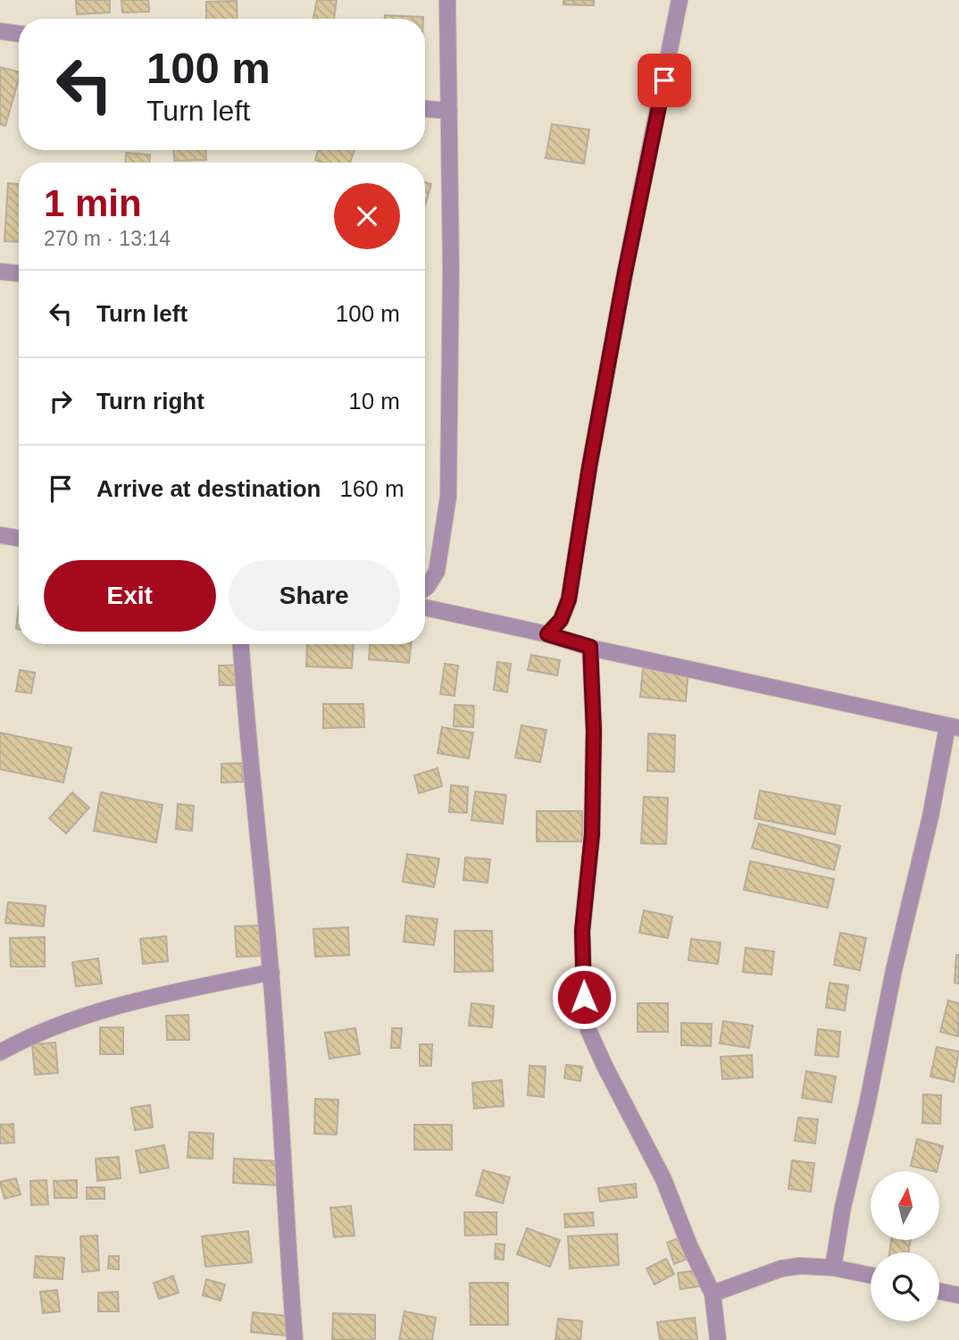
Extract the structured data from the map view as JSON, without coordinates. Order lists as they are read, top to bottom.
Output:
{
  "north": "top",
  "page": {
    "turn": ["100 m", "Turn left"],
    "heading": ["1 min", "270 m · 13:14"],
    "list": [
      {
        "name": "Turn left",
        "value": "100 m"
      },
      {
        "name": "Turn right",
        "value": "10 m"
      },
      {
        "name": "Arrive at destination",
        "value": "160 m"
      }
    ],
    "buttons": ["Exit", "Share"]
  }
}
